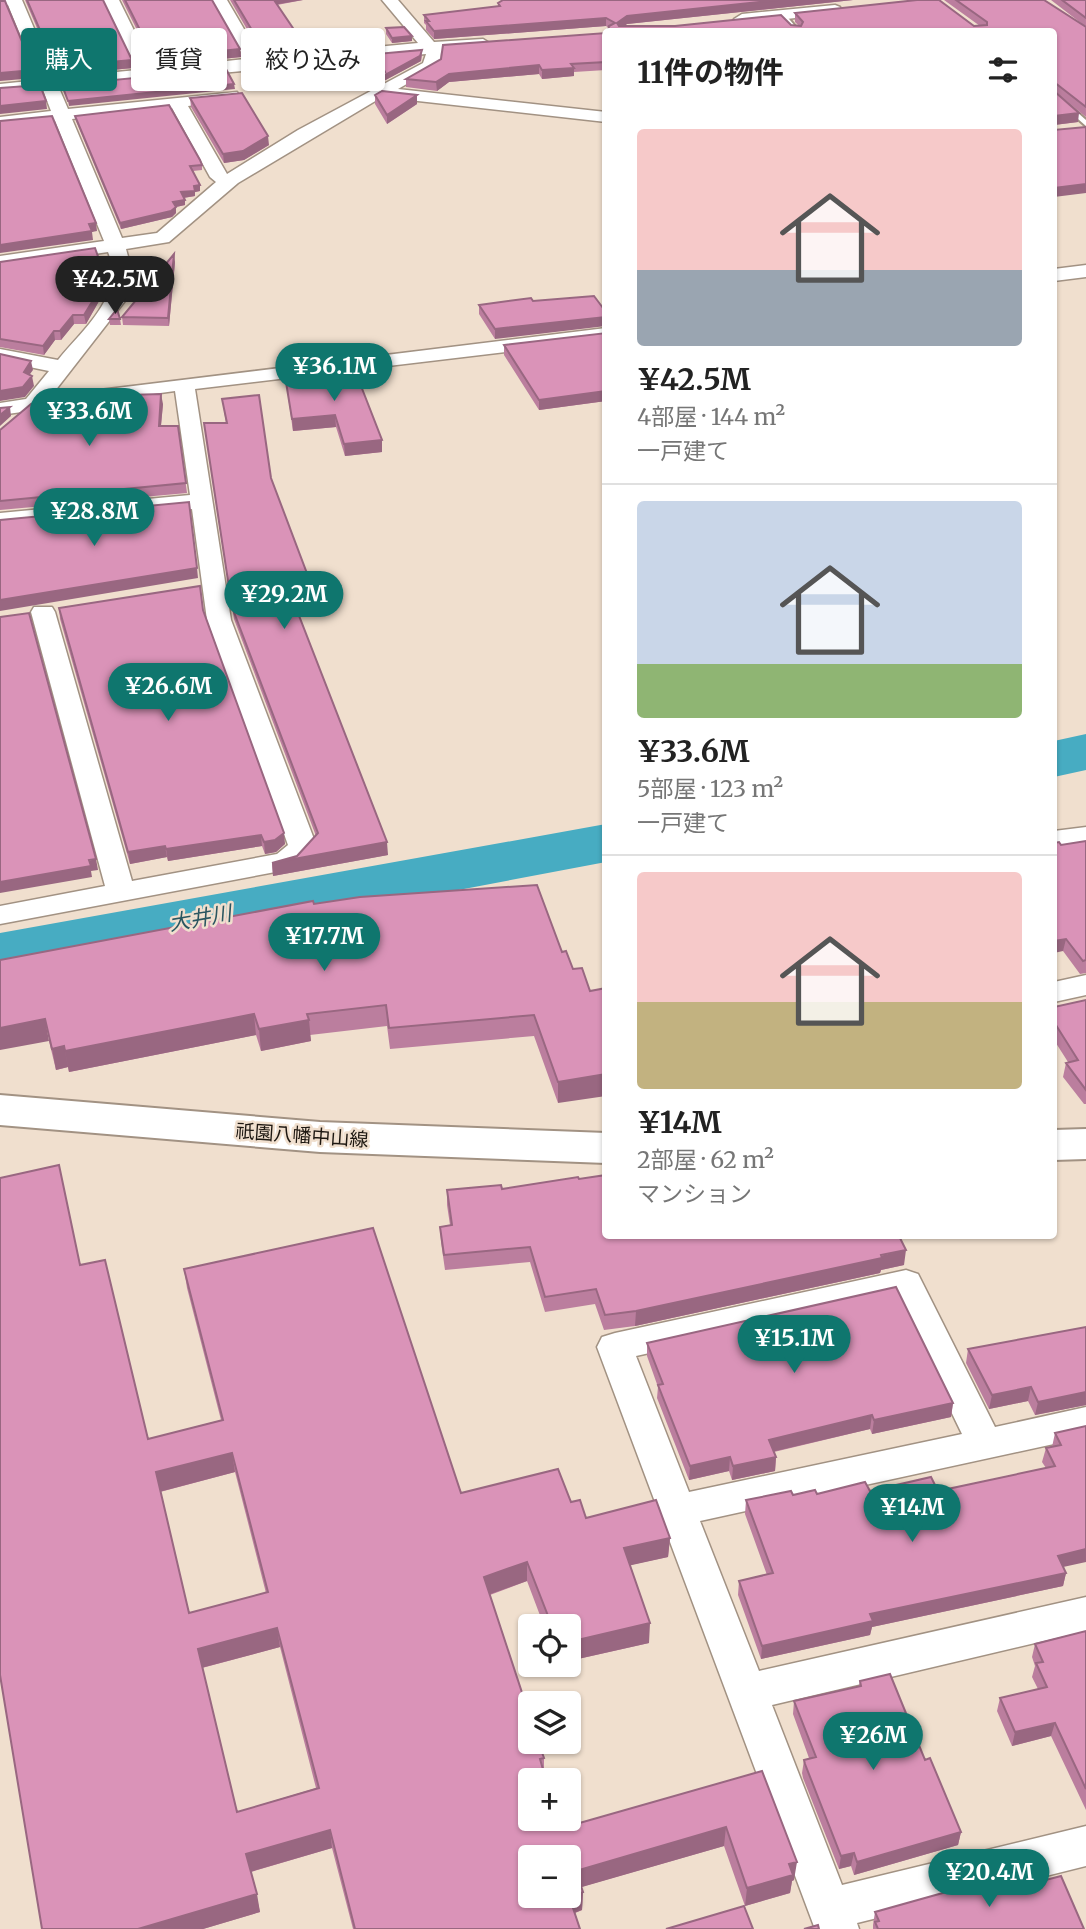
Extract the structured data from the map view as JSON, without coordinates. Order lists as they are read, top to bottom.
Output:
{
  "streets": {
    "main road": ["祇園八幡中山線"]
  },
  "water": ["大井川"],
  "page": {
    "chip": ["購入", "賃貸", "絞り込み"],
    "heading": "11件の物件",
    "list": [
      {
        "name": "¥42.5M",
        "note": "4部屋 · 144 m² · 一戸建て"
      },
      {
        "name": "¥33.6M",
        "note": "5部屋 · 123 m² · 一戸建て"
      },
      {
        "name": "¥14M",
        "note": "2部屋 · 62 m² · マンション"
      }
    ],
    "price": [
      "¥42.5M",
      "¥36.1M",
      "¥33.6M",
      "¥28.8M",
      "¥29.2M",
      "¥26.6M",
      "¥17.7M",
      "¥15.1M",
      "¥14M",
      "¥26M",
      "¥20.4M"
    ],
    "map_buttons": ["+", "−"]
  }
}
